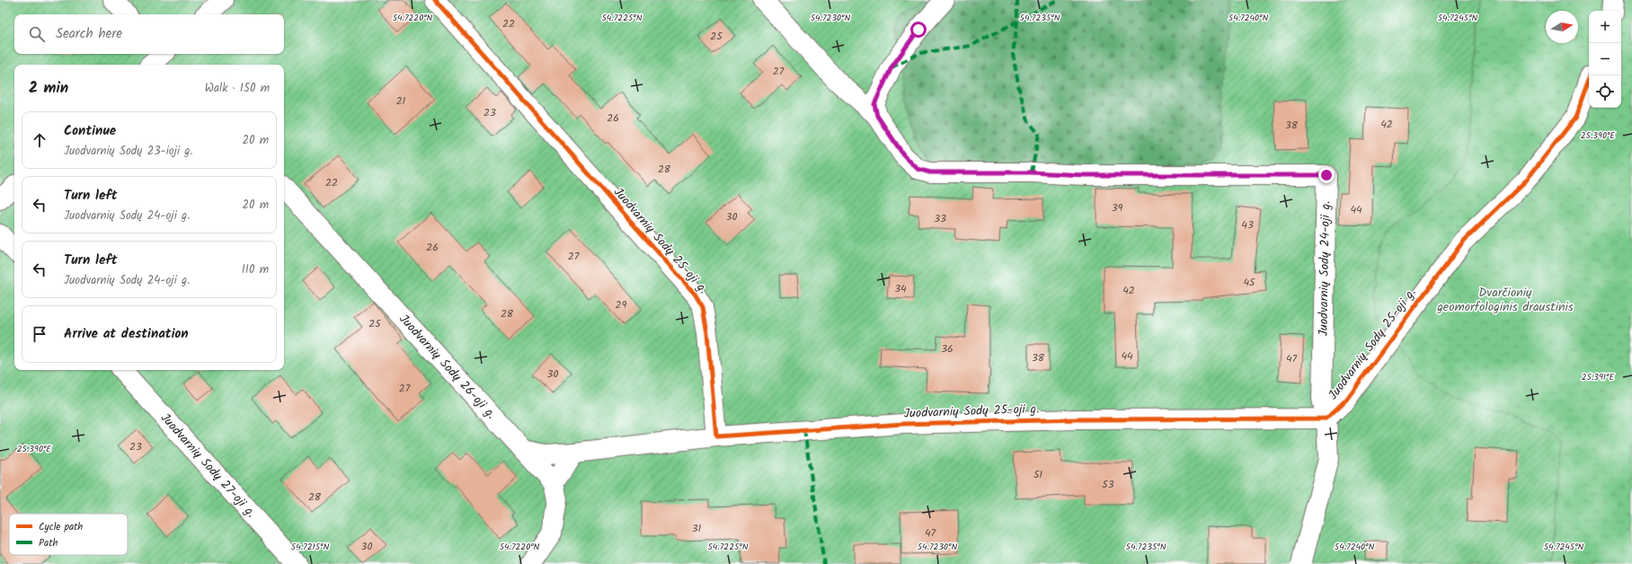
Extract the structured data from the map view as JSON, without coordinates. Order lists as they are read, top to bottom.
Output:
{
  "streets": {
    "street": [
      "Juodvarnių Sodų 25-oji g.",
      "Juodvarnių Sodų 24-oji g.",
      "Juodvarnių Sodų 26-oji g.",
      "Juodvarnių Sodų 27-oji g."
    ]
  },
  "crossings": [
    ["Juodvarnių Sodų 25-oji g.", "Juodvarnių Sodų 24-oji g."]
  ],
  "parks": ["Dvarčionių geomorfologinis draustinis"],
  "house_numbers": [
    "22",
    "25",
    "27",
    "21",
    "23",
    "26",
    "42",
    "38",
    "28",
    "22",
    "39",
    "44",
    "30",
    "33",
    "43",
    "26",
    "27",
    "45",
    "34",
    "42",
    "29",
    "28",
    "25",
    "36",
    "44",
    "38",
    "47",
    "30",
    "27",
    "23",
    "51",
    "53",
    "28",
    "31",
    "47",
    "30"
  ],
  "legend": ["Cycle path", "Path"],
  "north": "right",
  "page": {
    "map_buttons": ["+", "−"],
    "search": "Search here",
    "heading": ["2 min", "Walk · 150 m"],
    "list": [
      ["Continue", "Juodvarnių Sodų 23-ioji g.", "20 m"],
      ["Turn left", "Juodvarnių Sodų 24-oji g.", "20 m"],
      ["Turn left", "Juodvarnių Sodų 24-oji g.", "110 m"],
      "Arrive at destination"
    ]
  },
  "coordinates": [
    "54.7220°N",
    "54.7225°N",
    "54.7230°N",
    "54.7235°N",
    "54.7240°N",
    "54.7245°N",
    "25.390°E",
    "25.391°E",
    "54.7215°N"
  ]
}
